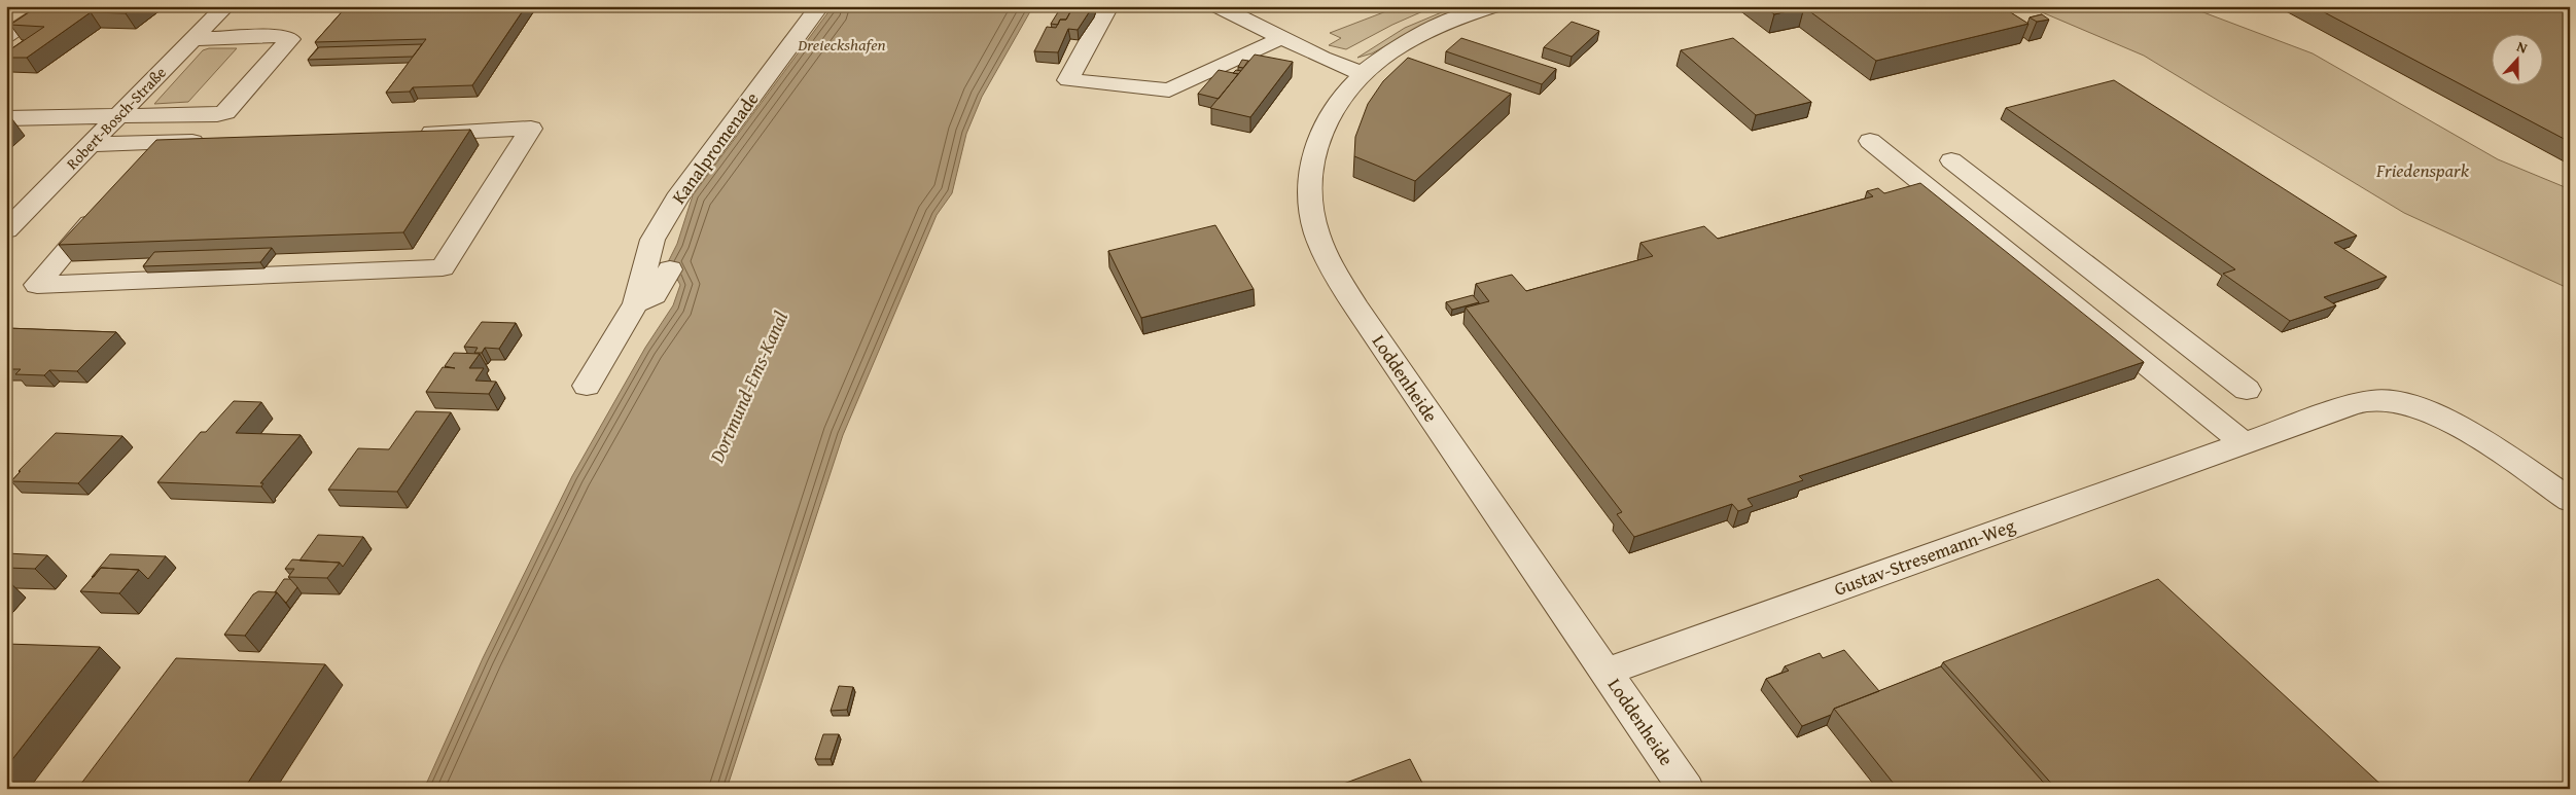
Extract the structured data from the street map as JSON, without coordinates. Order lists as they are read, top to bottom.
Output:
{
  "streets": {
    "street": [
      "Robert-Bosch-Straße",
      "Kanalpromenade",
      "Loddenheide",
      "Gustav-Stresemann-Weg"
    ]
  },
  "crossings": [
    ["Loddenheide", "Gustav-Stresemann-Weg"]
  ],
  "water": ["Dreieckshafen", "Dortmund-Ems-Kanal"],
  "parks": ["Friedenspark"],
  "north": "top"
}
